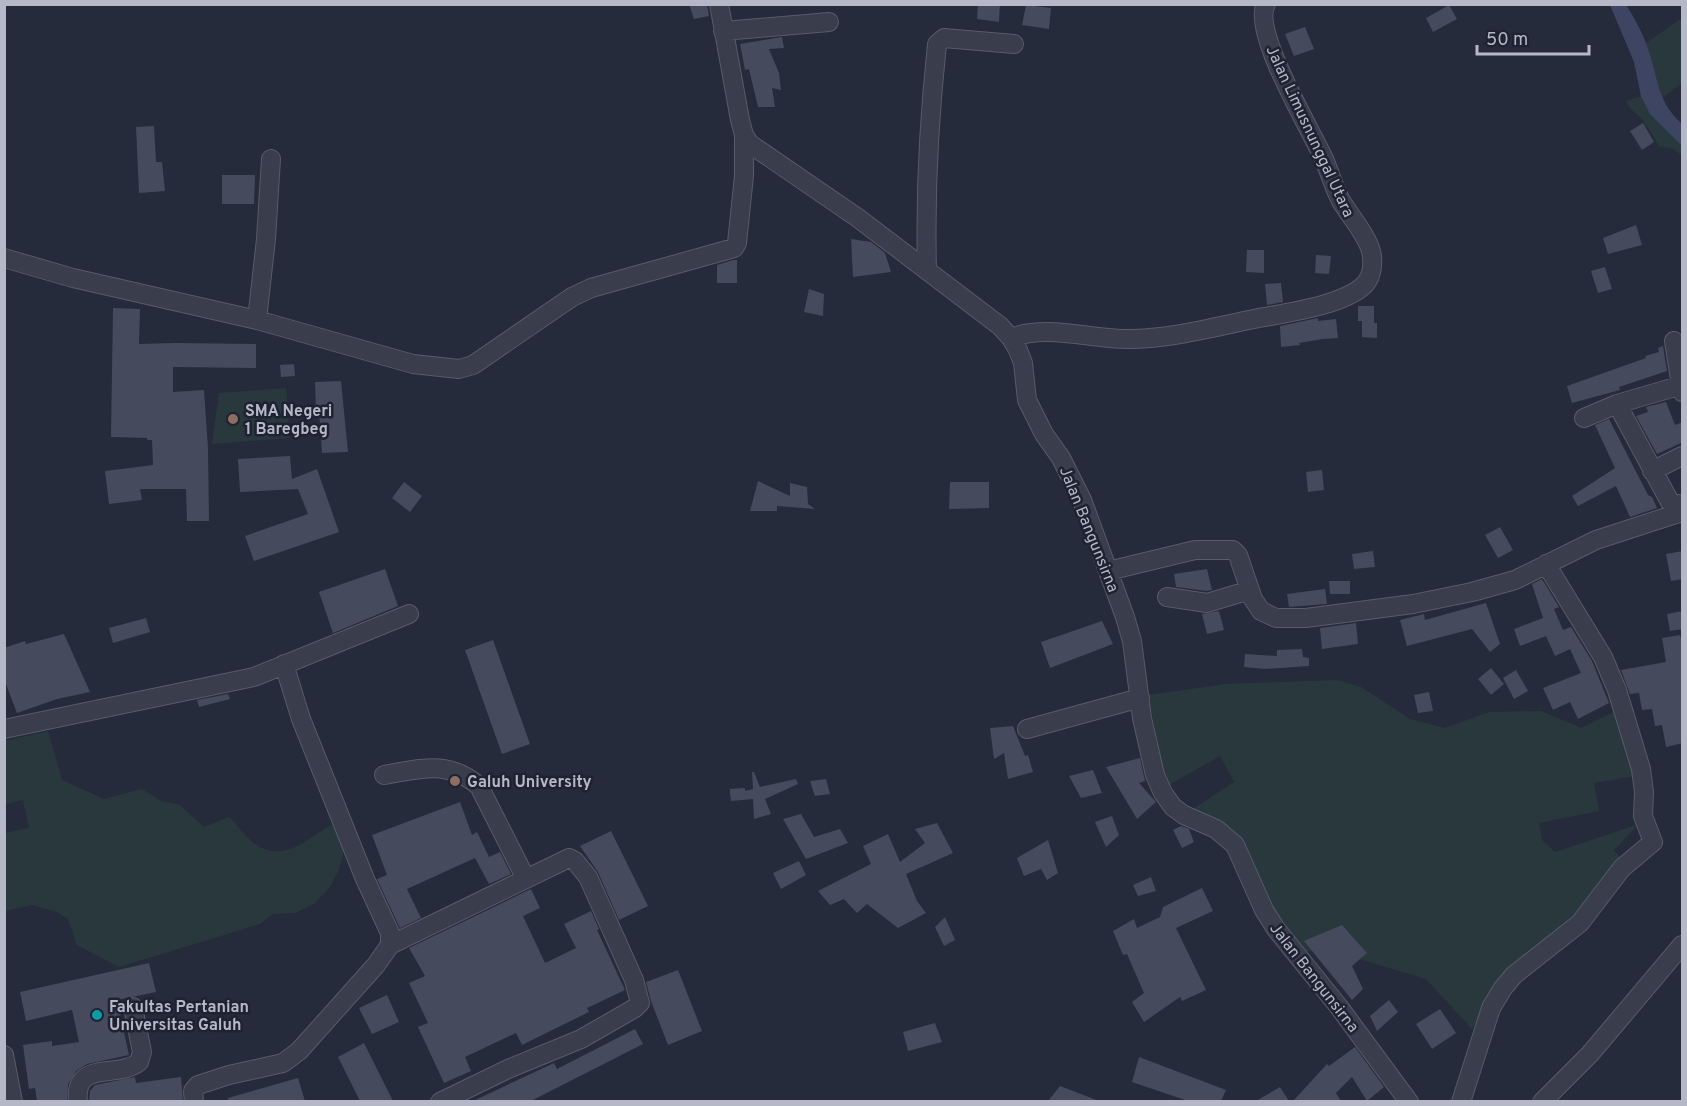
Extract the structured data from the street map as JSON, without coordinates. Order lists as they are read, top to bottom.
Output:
{
  "streets": {
    "street": ["Jalan Limusnunggal Utara", "Jalan Bangunsirna"]
  },
  "crossings": [
    ["Jalan Limusnunggal Utara", "Jalan Bangunsirna"]
  ],
  "places": ["SMA Negeri 1 Baregbeg", "Galuh University", "Fakultas Pertanian Universitas Galuh"],
  "scale_bar": "50 m"
}
